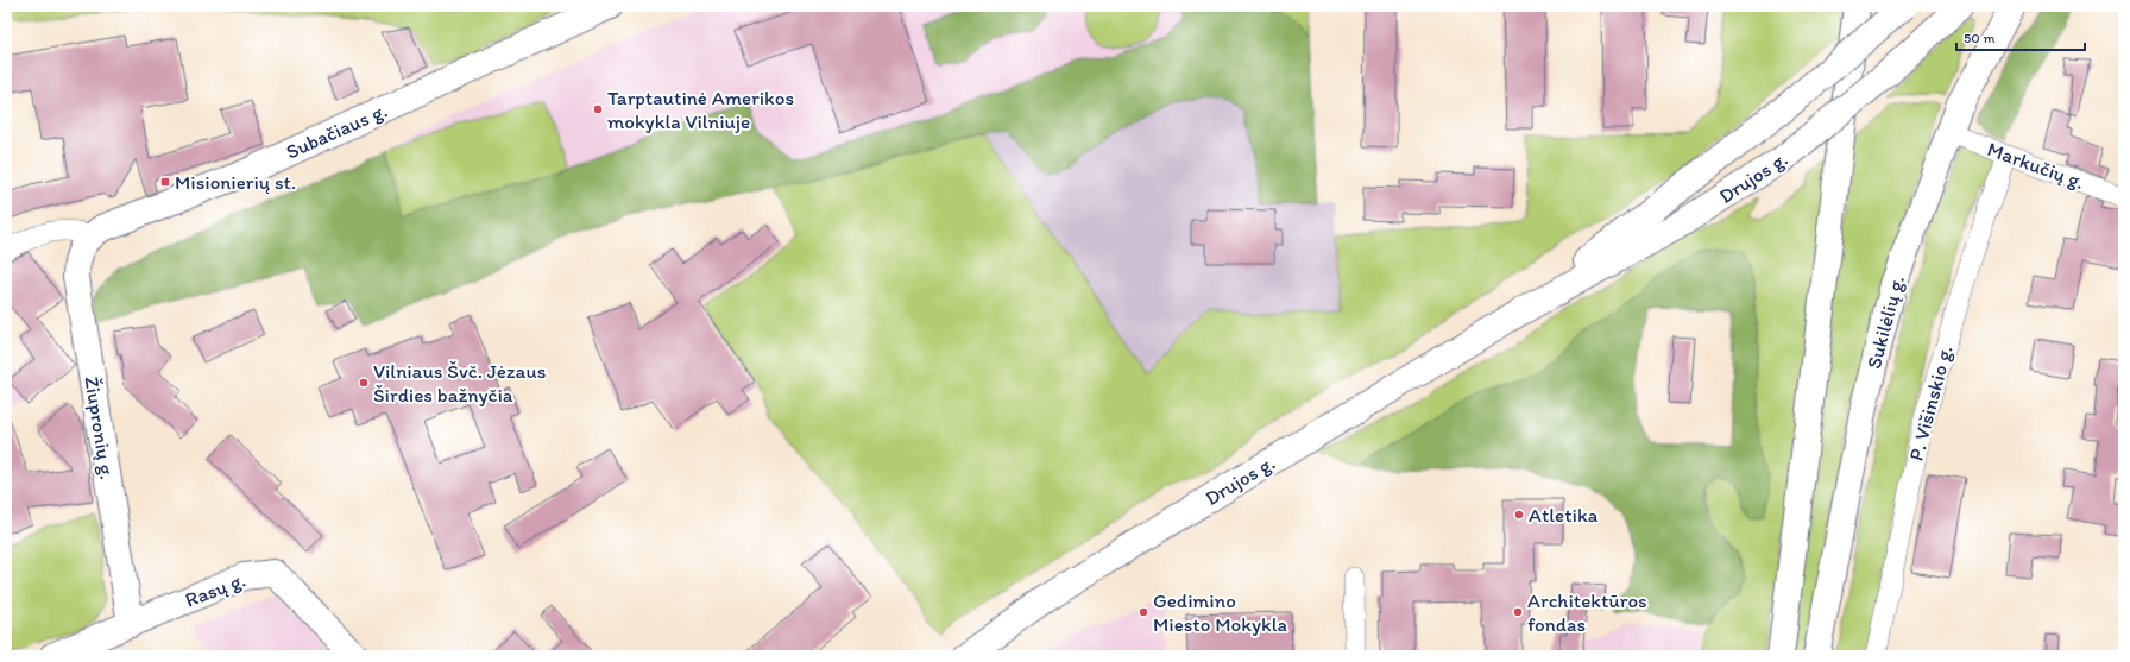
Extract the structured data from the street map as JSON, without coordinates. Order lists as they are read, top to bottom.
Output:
{
  "streets": {
    "main road": [
      "Subačiaus g.",
      "Drujos g.",
      "Sukilėlių g.",
      "Žiupronių g.",
      "Rasų g."
    ],
    "street": ["Markučių g.", "P. Višinskio g."]
  },
  "crossings": [
    ["Subačiaus g.", "Žiupronių g."],
    ["Markučių g.", "Sukilėlių g."],
    ["Markučių g.", "P. Višinskio g."],
    ["Žiupronių g.", "Rasų g."]
  ],
  "places": {
    "other": [
      "Tarptautinė Amerikos mokykla Vilniuje",
      "Vilniaus Švč. Jėzaus Širdies bažnyčia",
      "Atletika",
      "Gedimino Miesto Mokykla",
      "Architektūros fondas"
    ],
    "transit": ["Misionierių st."]
  },
  "scale_bar": "50 m"
}
